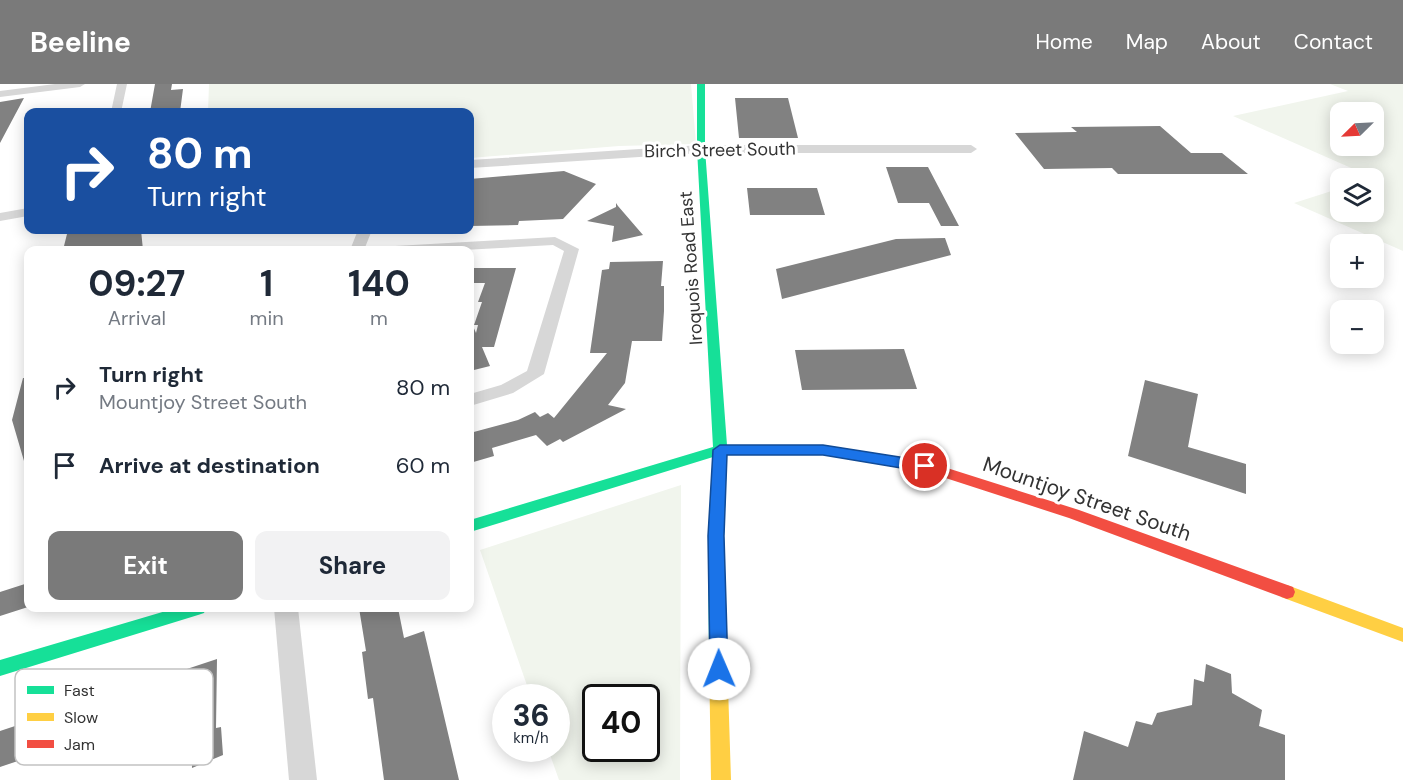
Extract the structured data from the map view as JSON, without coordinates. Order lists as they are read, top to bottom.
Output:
{
  "streets": {
    "street": ["Birch Street South", "Iroquois Road East", "Mountjoy Street South"]
  },
  "crossings": [
    ["Birch Street South", "Iroquois Road East"],
    ["Iroquois Road East", "Mountjoy Street South"]
  ],
  "legend": ["Fast", "Slow", "Jam"],
  "north": "bottom left",
  "page": {
    "header": "Beeline",
    "nav": [
      "Home",
      "Map",
      "About",
      "Contact"
    ],
    "map_buttons": ["+", "−"],
    "turn": ["80 m", "Turn right"],
    "eta": [
      "09:27",
      "Arrival",
      "1",
      "min",
      "140",
      "m"
    ],
    "list": [
      {
        "name": "Turn right",
        "note": "Mountjoy Street South",
        "value": "80 m"
      },
      {
        "name": "Arrive at destination",
        "value": "60 m"
      }
    ],
    "buttons": ["Exit", "Share"],
    "speed": "36 km/h",
    "limit": "40"
  }
}
